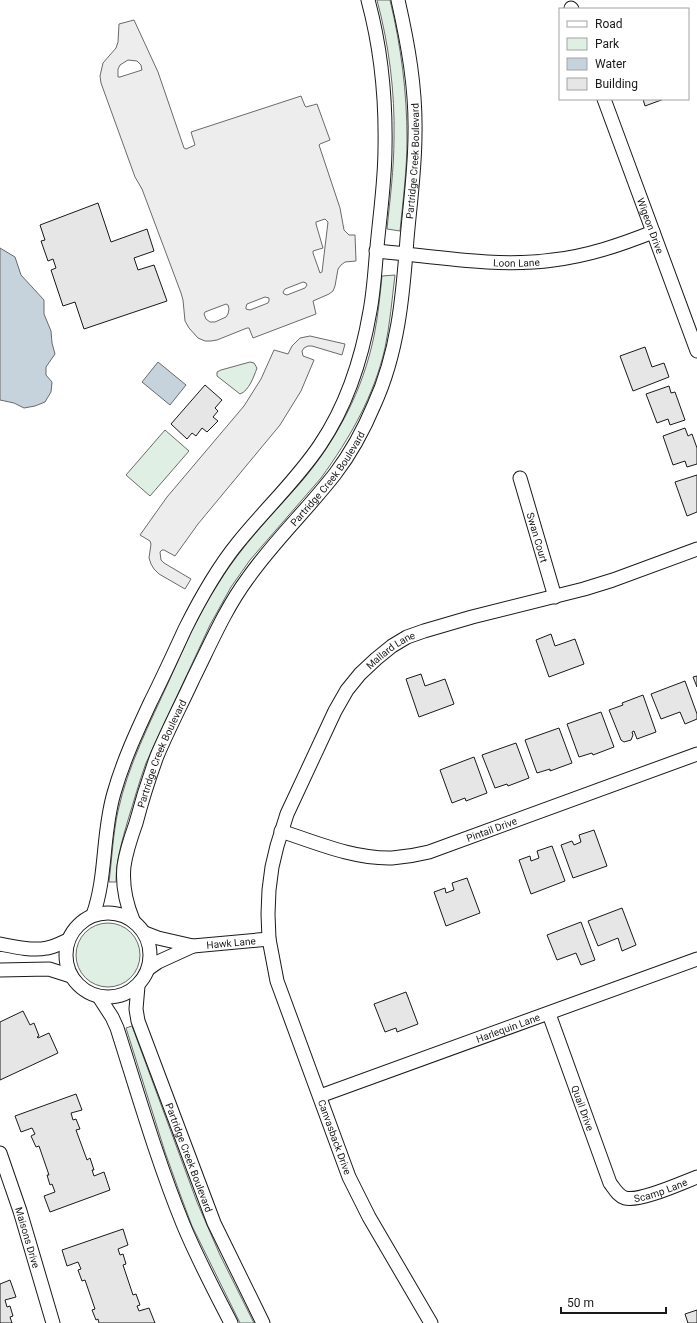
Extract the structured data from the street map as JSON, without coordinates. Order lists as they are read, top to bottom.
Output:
{
  "streets": {
    "street": [
      "Partridge Creek Boulevard",
      "Wigeon Drive",
      "Loon Lane",
      "Swan Court",
      "Mallard Lane",
      "Pintail Drive",
      "Hawk Lane",
      "Harlequin Lane",
      "Quail Drive",
      "Canvasback Drive",
      "Scamp Lane",
      "Maisons Drive"
    ]
  },
  "crossings": [
    ["Partridge Creek Boulevard", "Loon Lane"],
    ["Partridge Creek Boulevard", "Hawk Lane"],
    ["Wigeon Drive", "Loon Lane"],
    ["Swan Court", "Mallard Lane"],
    ["Mallard Lane", "Pintail Drive"],
    ["Mallard Lane", "Hawk Lane"],
    ["Mallard Lane", "Canvasback Drive"],
    ["Hawk Lane", "Canvasback Drive"],
    ["Harlequin Lane", "Quail Drive"],
    ["Harlequin Lane", "Canvasback Drive"],
    ["Quail Drive", "Scamp Lane"]
  ],
  "legend": [
    "Road",
    "Park",
    "Water",
    "Building"
  ],
  "scale_bar": "50 m"
}
